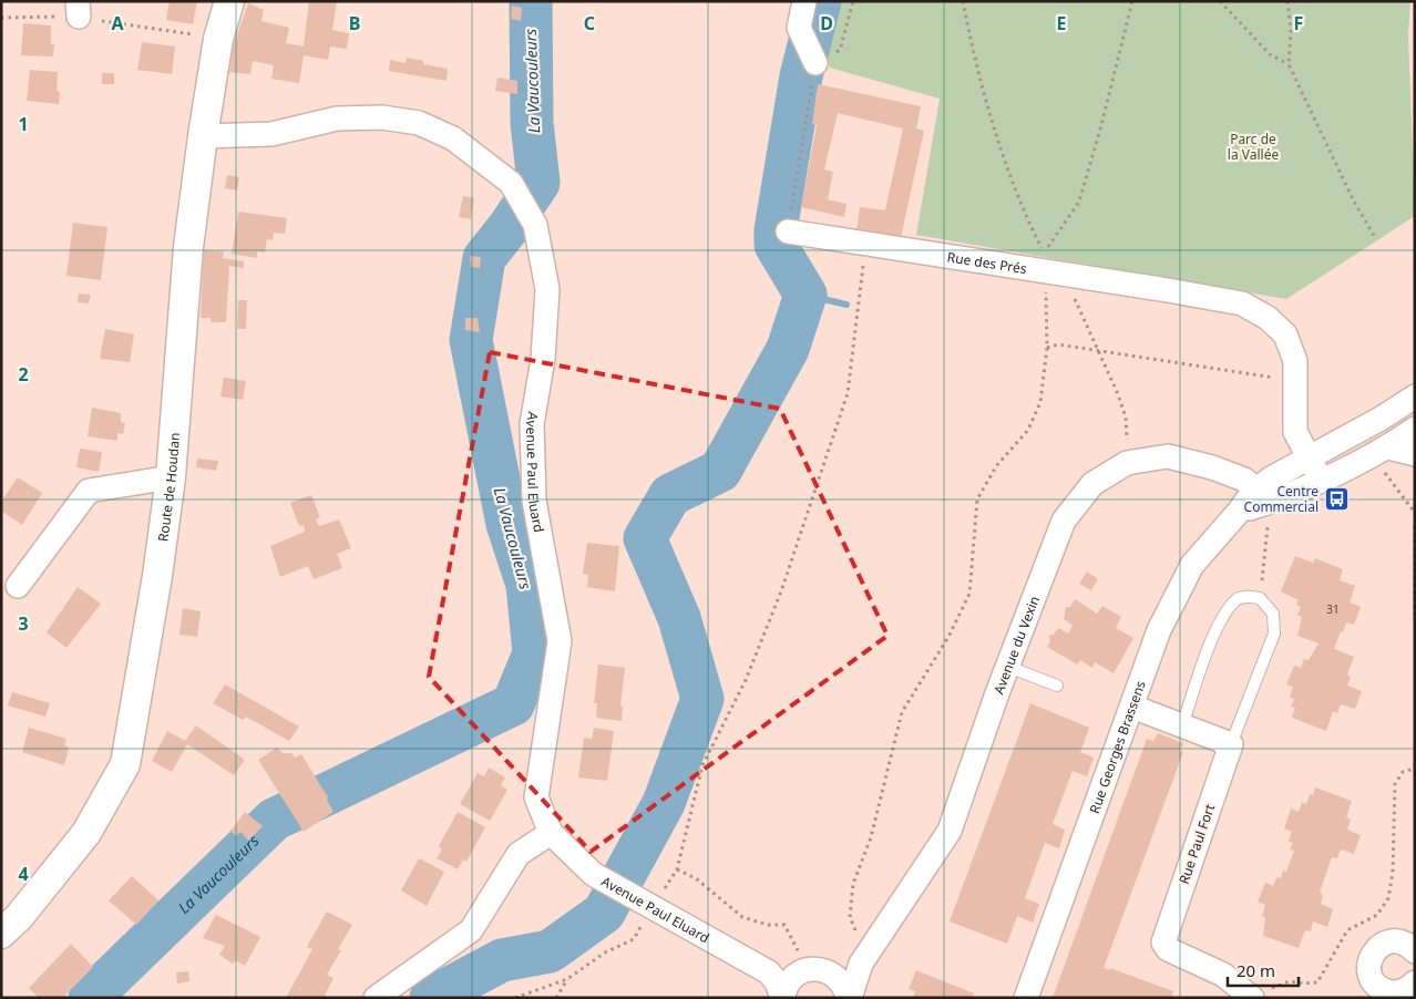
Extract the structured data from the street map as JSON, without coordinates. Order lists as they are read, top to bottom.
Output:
{
  "streets": {
    "street": [
      "Rue des Prés",
      "Avenue Paul Eluard",
      "Route de Houdan",
      "Avenue du Vexin",
      "Rue Georges Brassens",
      "Rue Paul Fort"
    ]
  },
  "crossings": [
    ["Avenue Paul Eluard", "Route de Houdan"],
    ["Avenue du Vexin", "Rue Georges Brassens"]
  ],
  "water": ["La Vaucouleurs"],
  "parks": ["Parc de la Vallée"],
  "places": {
    "bus stop": ["Centre Commercial"]
  },
  "house_numbers": ["31"],
  "scale_bar": "20 m",
  "grid": {
    "columns": [
      "A",
      "B",
      "C",
      "D",
      "E",
      "F"
    ],
    "rows": [
      "1",
      "2",
      "3",
      "4"
    ]
  }
}
